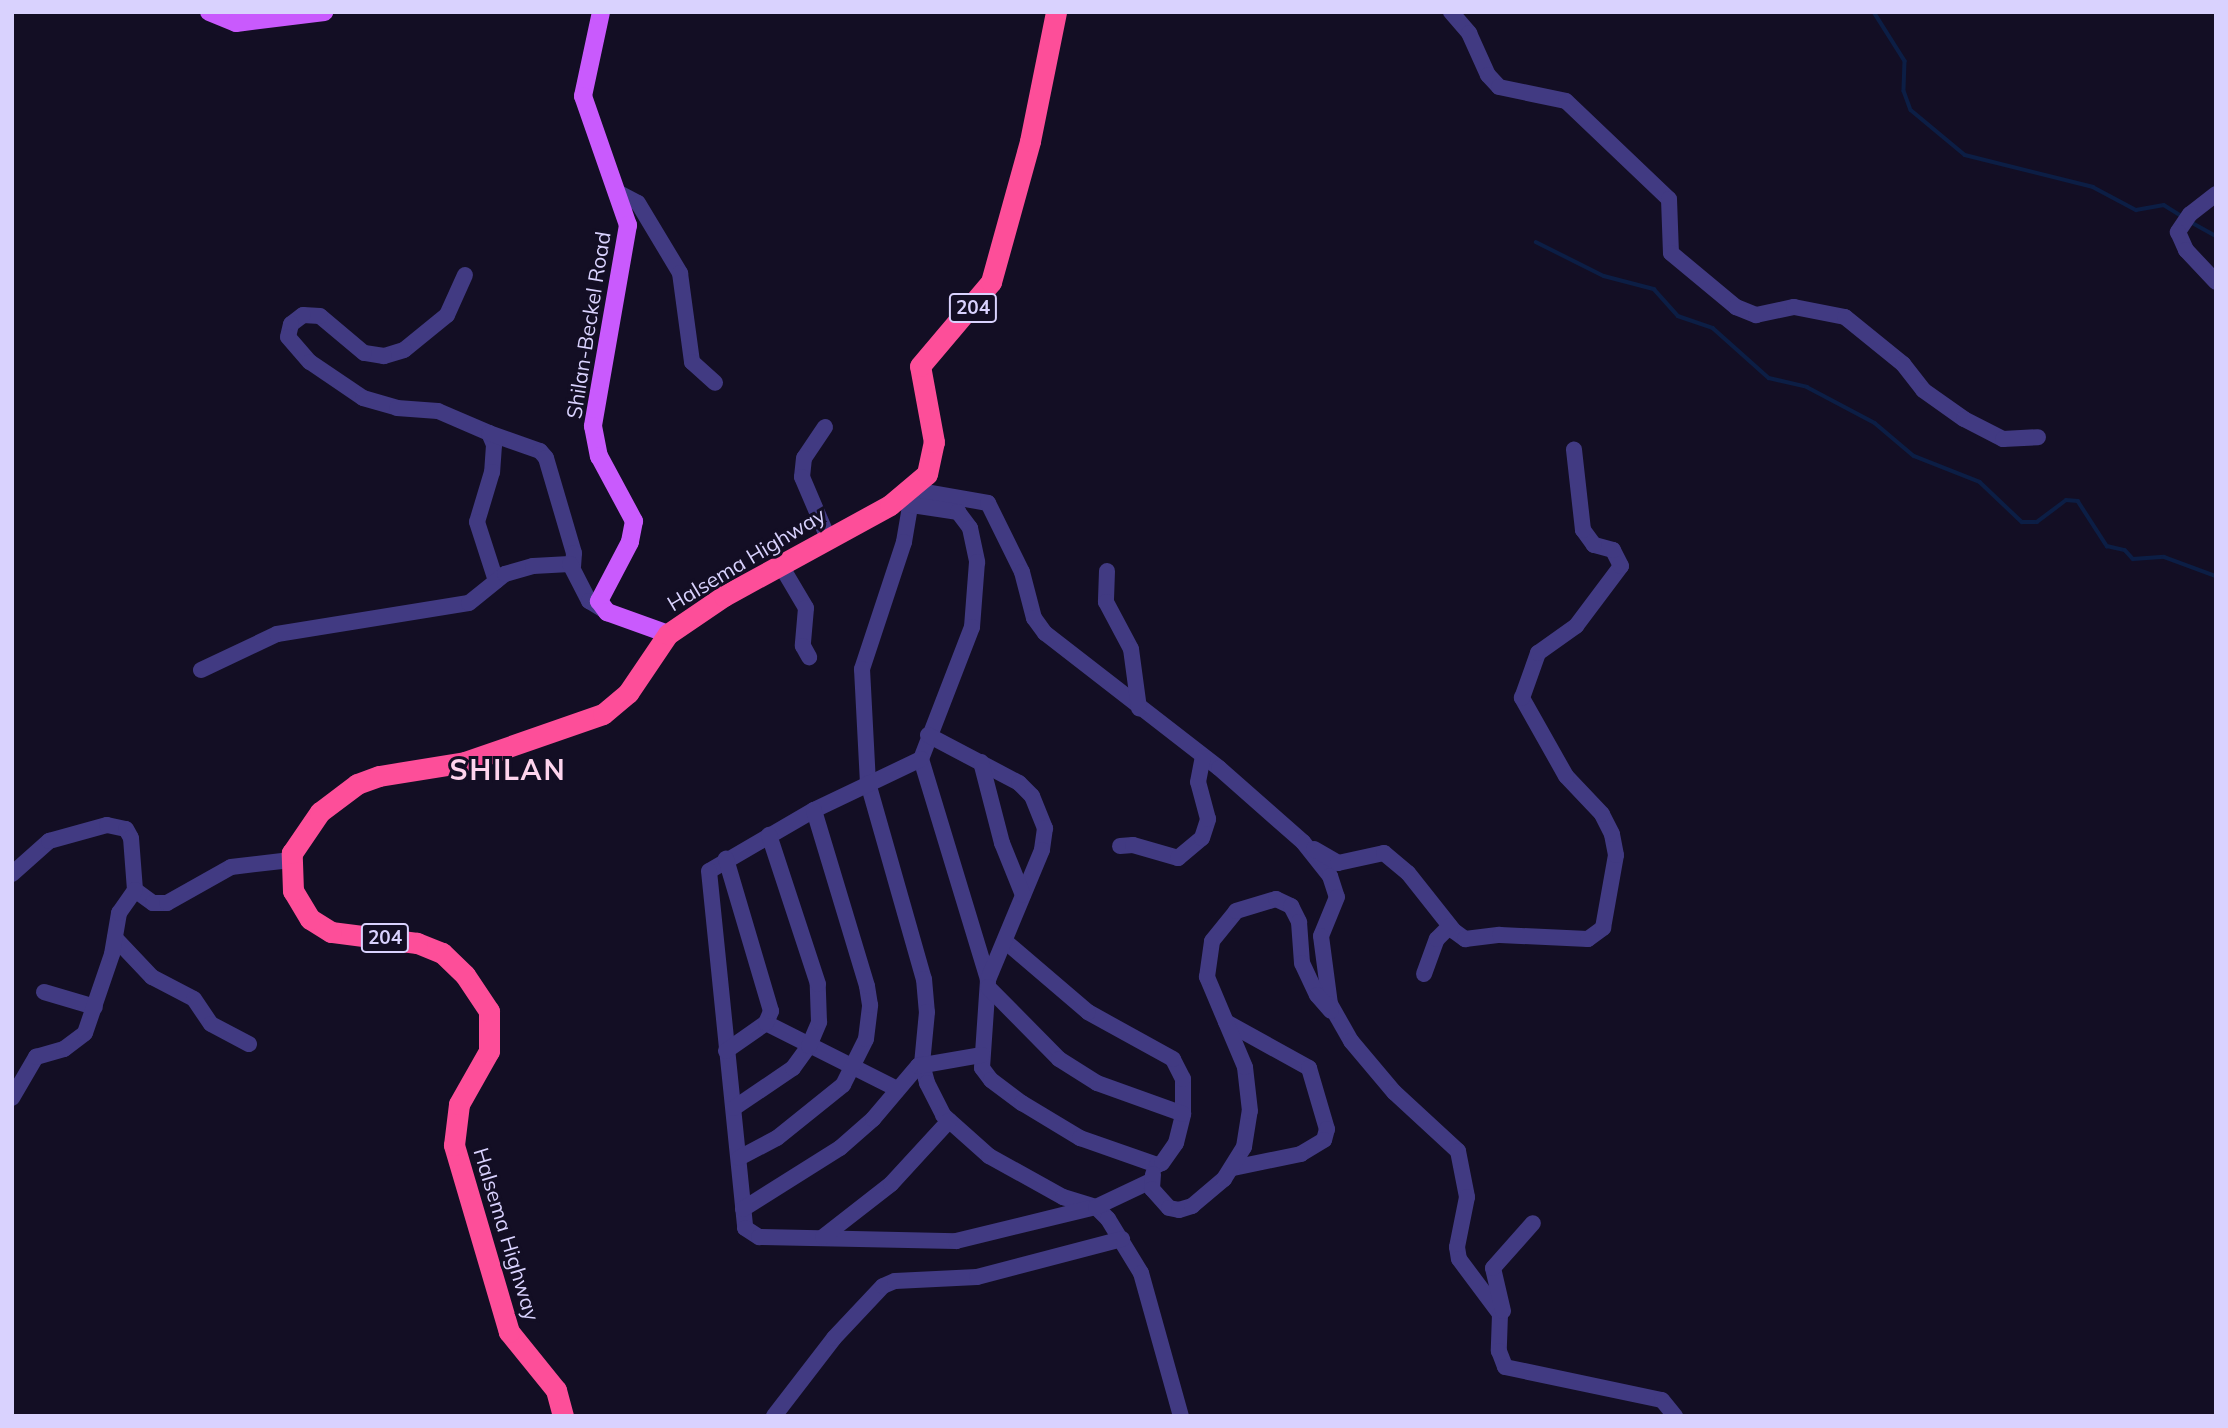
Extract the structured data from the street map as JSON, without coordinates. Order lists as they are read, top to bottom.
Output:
{
  "streets": {
    "highway": ["204", "Halsema Highway"],
    "main road": ["Shilan-Beckel Road"]
  },
  "crossings": [
    ["204", "Halsema Highway"]
  ],
  "districts": ["SHILAN"]
}
